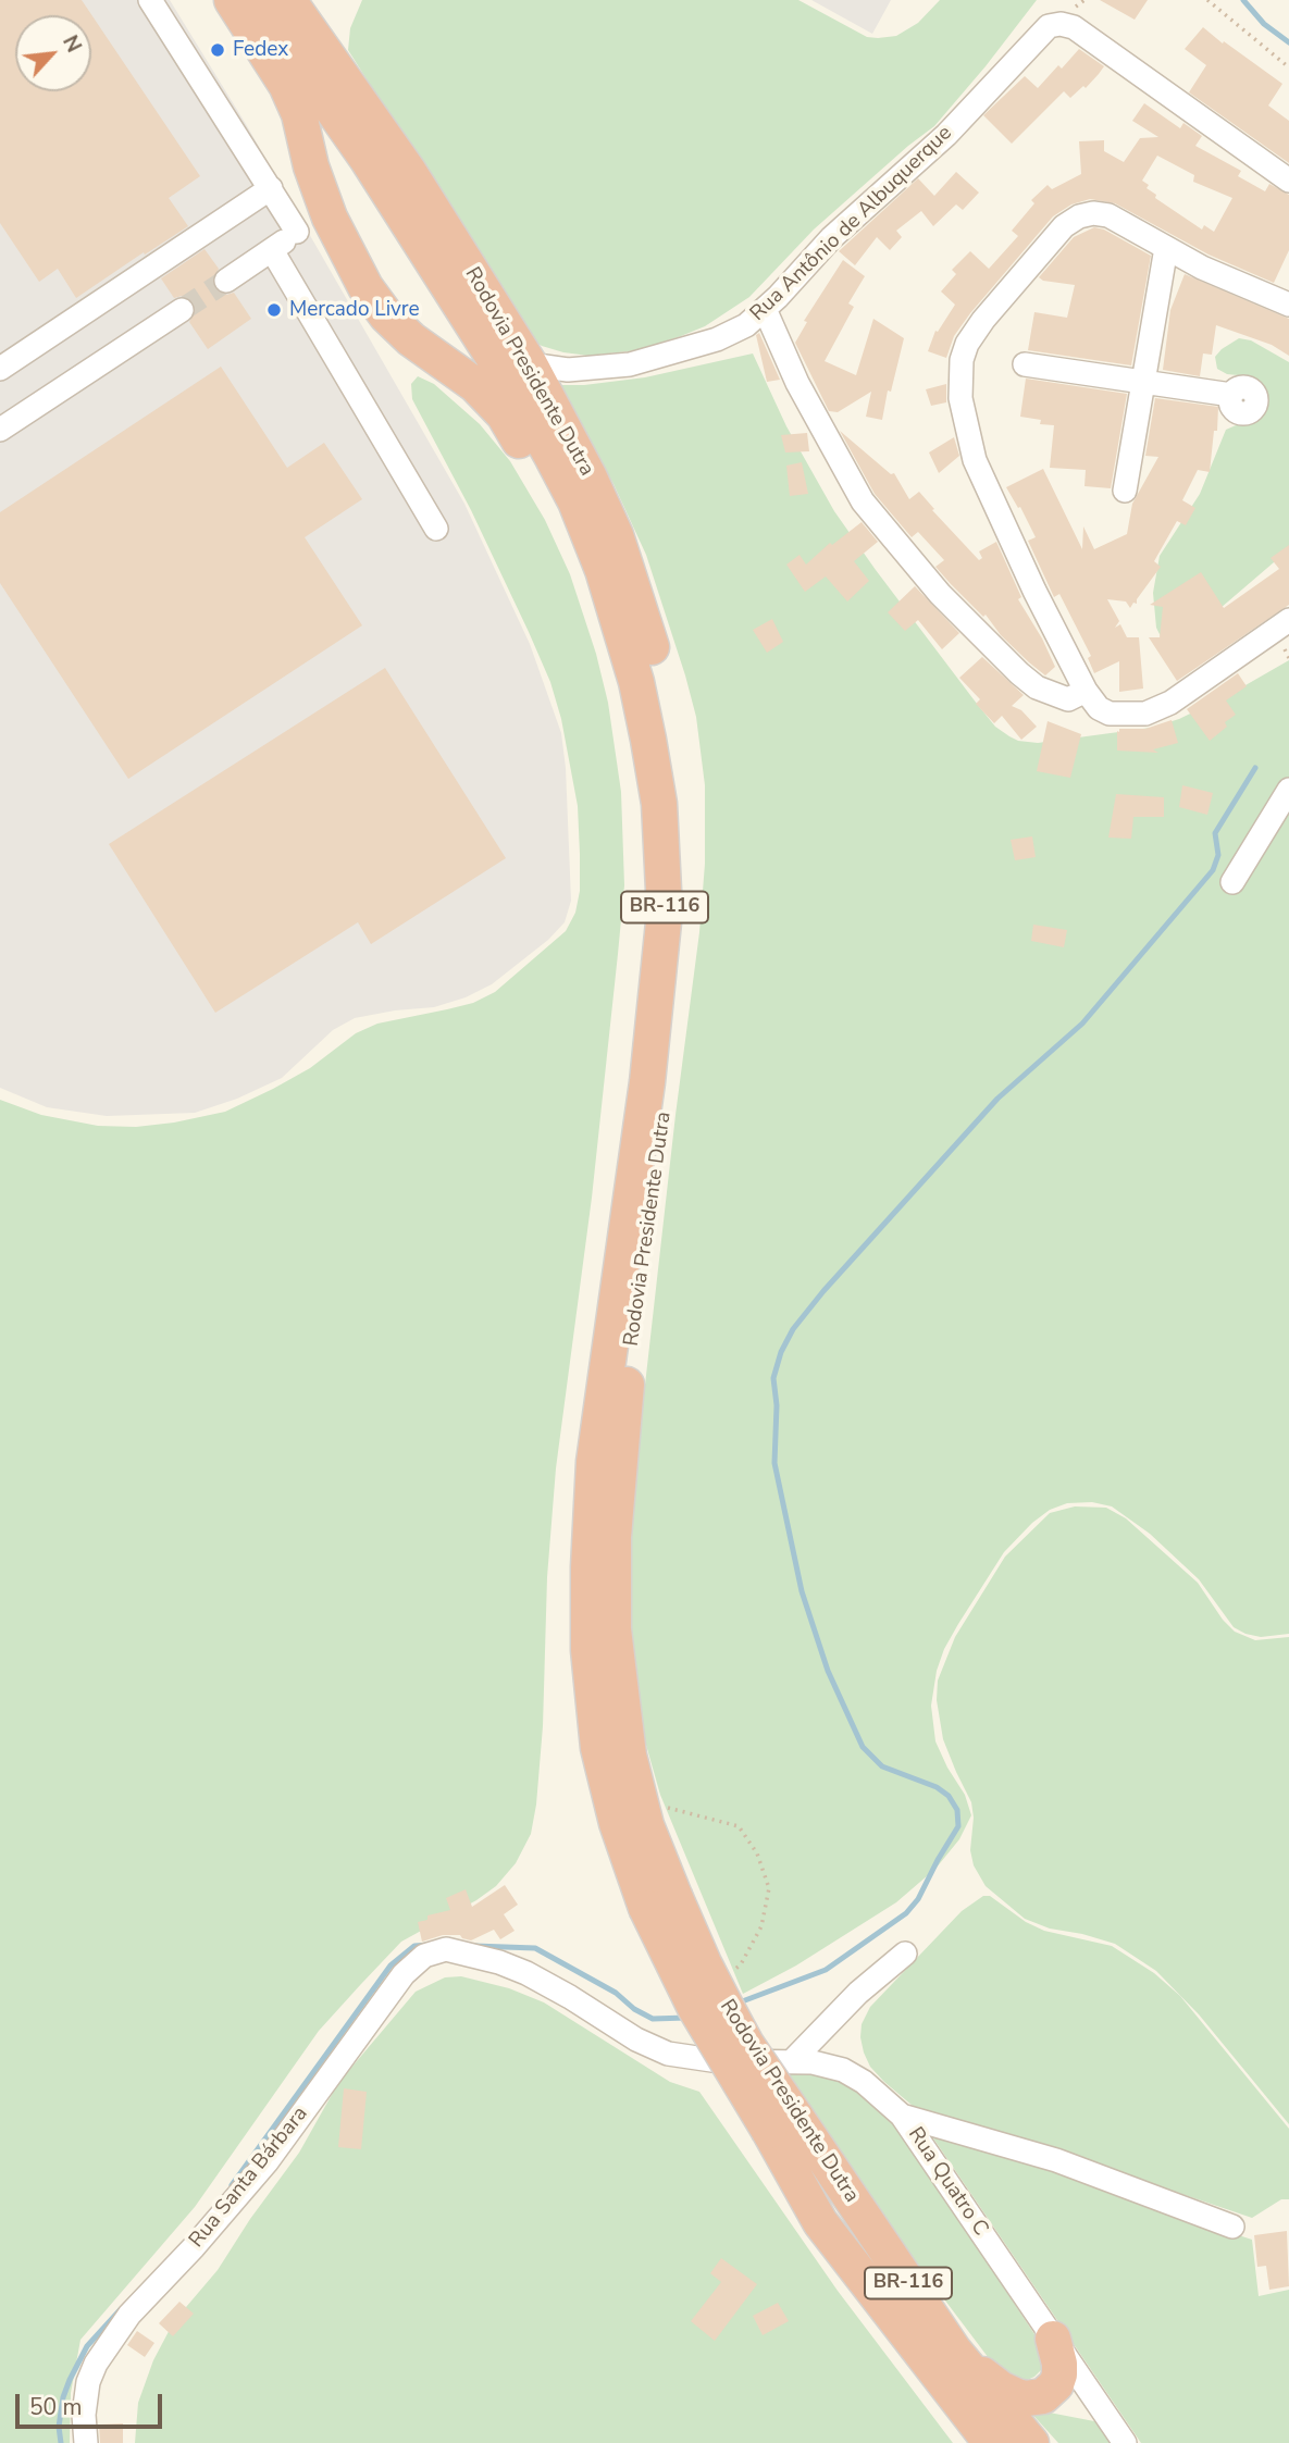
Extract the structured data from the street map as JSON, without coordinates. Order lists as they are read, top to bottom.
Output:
{
  "streets": {
    "highway": ["Rodovia Presidente Dutra", "BR-116"],
    "street": ["Rua Antônio de Albuquerque", "Rua Santa Bárbara", "Rua Quatro C"]
  },
  "crossings": [
    ["Rua Antônio de Albuquerque", "Rodovia Presidente Dutra"],
    ["Rua Santa Bárbara", "Rua Quatro C"]
  ],
  "places": ["Fedex", "Mercado Livre"],
  "scale_bar": "50 m",
  "north": "top right"
}
